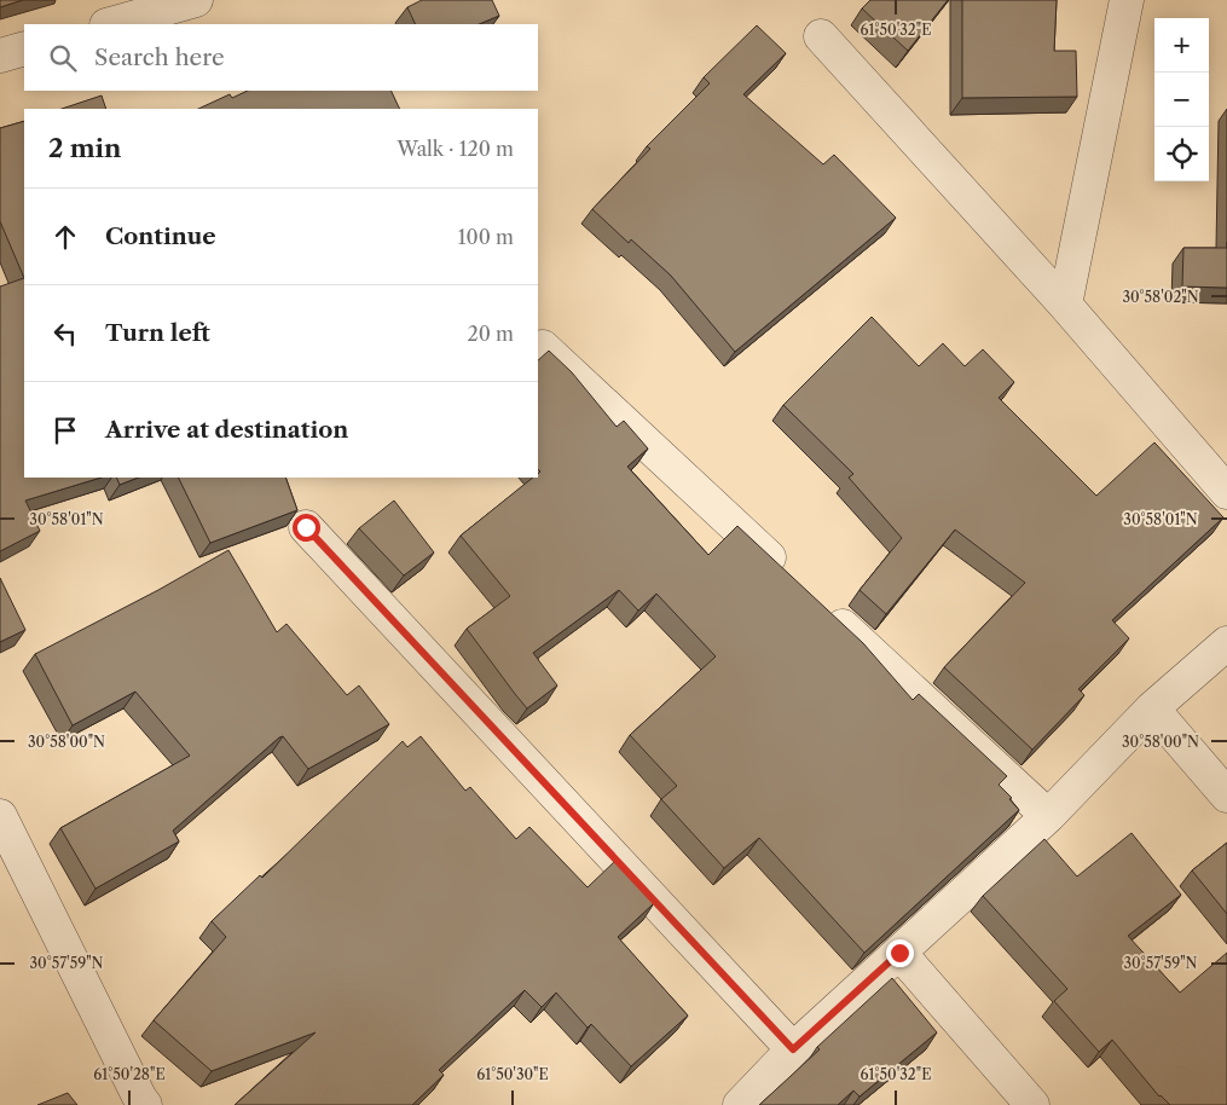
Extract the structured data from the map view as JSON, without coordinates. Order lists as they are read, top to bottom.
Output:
{
  "page": {
    "map_buttons": ["+", "−"],
    "search": "Search here",
    "heading": ["2 min", "Walk · 120 m"],
    "list": [
      ["Continue", "100 m"],
      ["Turn left", "20 m"],
      "Arrive at destination"
    ]
  },
  "coordinates": [
    "61°50'32\"E",
    "30°58'02\"N",
    "30°58'01\"N",
    "30°58'00\"N",
    "30°57'59\"N",
    "61°50'28\"E",
    "61°50'30\"E"
  ]
}
